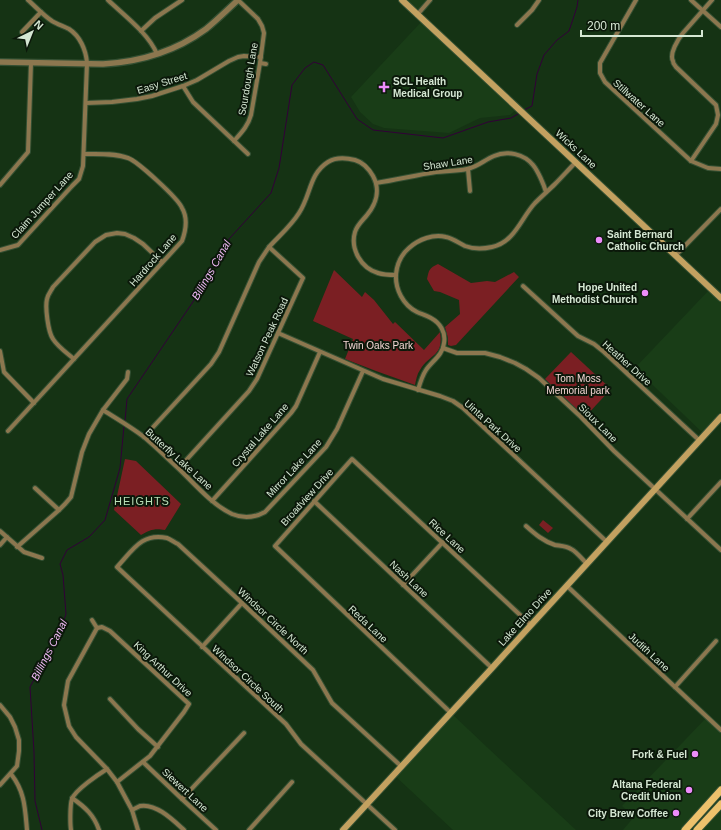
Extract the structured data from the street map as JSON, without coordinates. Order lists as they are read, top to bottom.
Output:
{
  "streets": {
    "main road": ["Wicks Lane", "Lake Elmo Drive"],
    "street": [
      "Sourdough Lane",
      "Easy Street",
      "Stillwater Lane",
      "Shaw Lane",
      "Claim Jumper Lane",
      "Hardrock Lane",
      "Watson Peak Road",
      "Heather Drive",
      "Sioux Lane",
      "Uinta Park Drive",
      "Crystal Lake Lane",
      "Butterfly Lake Lane",
      "Mirror Lake Lane",
      "Broadview Drive",
      "Rice Lane",
      "Nash Lane",
      "Windsor Circle North",
      "Reda Lane",
      "Judith Lane",
      "King Arthur Drive",
      "Windsor Circle South",
      "Siewert Lane"
    ]
  },
  "crossings": [
    ["Sourdough Lane", "Easy Street"],
    ["Easy Street", "Claim Jumper Lane"],
    ["Claim Jumper Lane", "Hardrock Lane"],
    ["Watson Peak Road", "Uinta Park Drive"],
    ["Watson Peak Road", "Butterfly Lake Lane"],
    ["Heather Drive", "Lake Elmo Drive"],
    ["Sioux Lane", "Lake Elmo Drive"],
    ["Uinta Park Drive", "Crystal Lake Lane"],
    ["Uinta Park Drive", "Mirror Lake Lane"],
    ["Uinta Park Drive", "Lake Elmo Drive"],
    ["Crystal Lake Lane", "Butterfly Lake Lane"],
    ["Butterfly Lake Lane", "Mirror Lake Lane"],
    ["Broadview Drive", "Rice Lane"],
    ["Broadview Drive", "Nash Lane"],
    ["Broadview Drive", "Reda Lane"],
    ["Rice Lane", "Lake Elmo Drive"],
    ["Nash Lane", "Lake Elmo Drive"],
    ["Lake Elmo Drive", "Windsor Circle North"],
    ["Lake Elmo Drive", "Reda Lane"],
    ["Lake Elmo Drive", "Judith Lane"],
    ["Lake Elmo Drive", "Windsor Circle South"],
    ["Windsor Circle North", "Windsor Circle South"],
    ["King Arthur Drive", "Siewert Lane"]
  ],
  "districts": ["HEIGHTS"],
  "water": ["Billings Canal"],
  "parks": ["Twin Oaks Park", "Tom Moss Memorial park"],
  "places": {
    "health": ["SCL Health Medical Group"],
    "other": [
      "Saint Bernard Catholic Church",
      "Hope United Methodist Church",
      "Fork & Fuel",
      "Altana Federal Credit Union",
      "City Brew Coffee"
    ]
  },
  "scale_bar": "200 m",
  "north": "top right"
}
